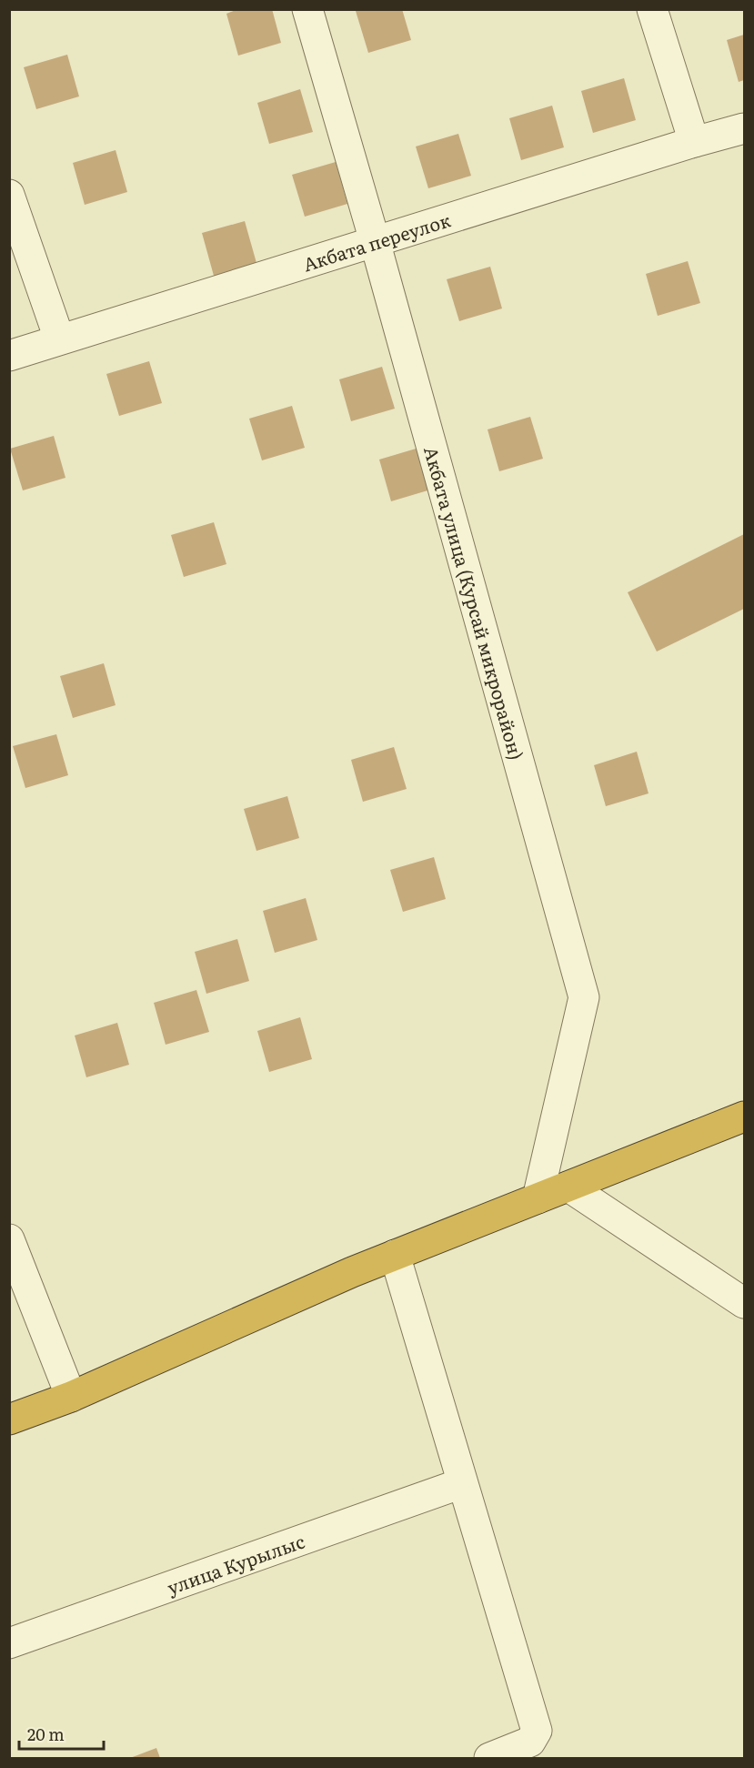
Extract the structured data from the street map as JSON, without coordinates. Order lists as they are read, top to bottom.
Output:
{
  "streets": {
    "street": ["Акбата переулок", "Акбата улица (Курсай микрорайон)", "улица Курылыс"]
  },
  "crossings": [
    ["Акбата переулок", "Акбата улица (Курсай микрорайон)"]
  ],
  "scale_bar": "20 m"
}
